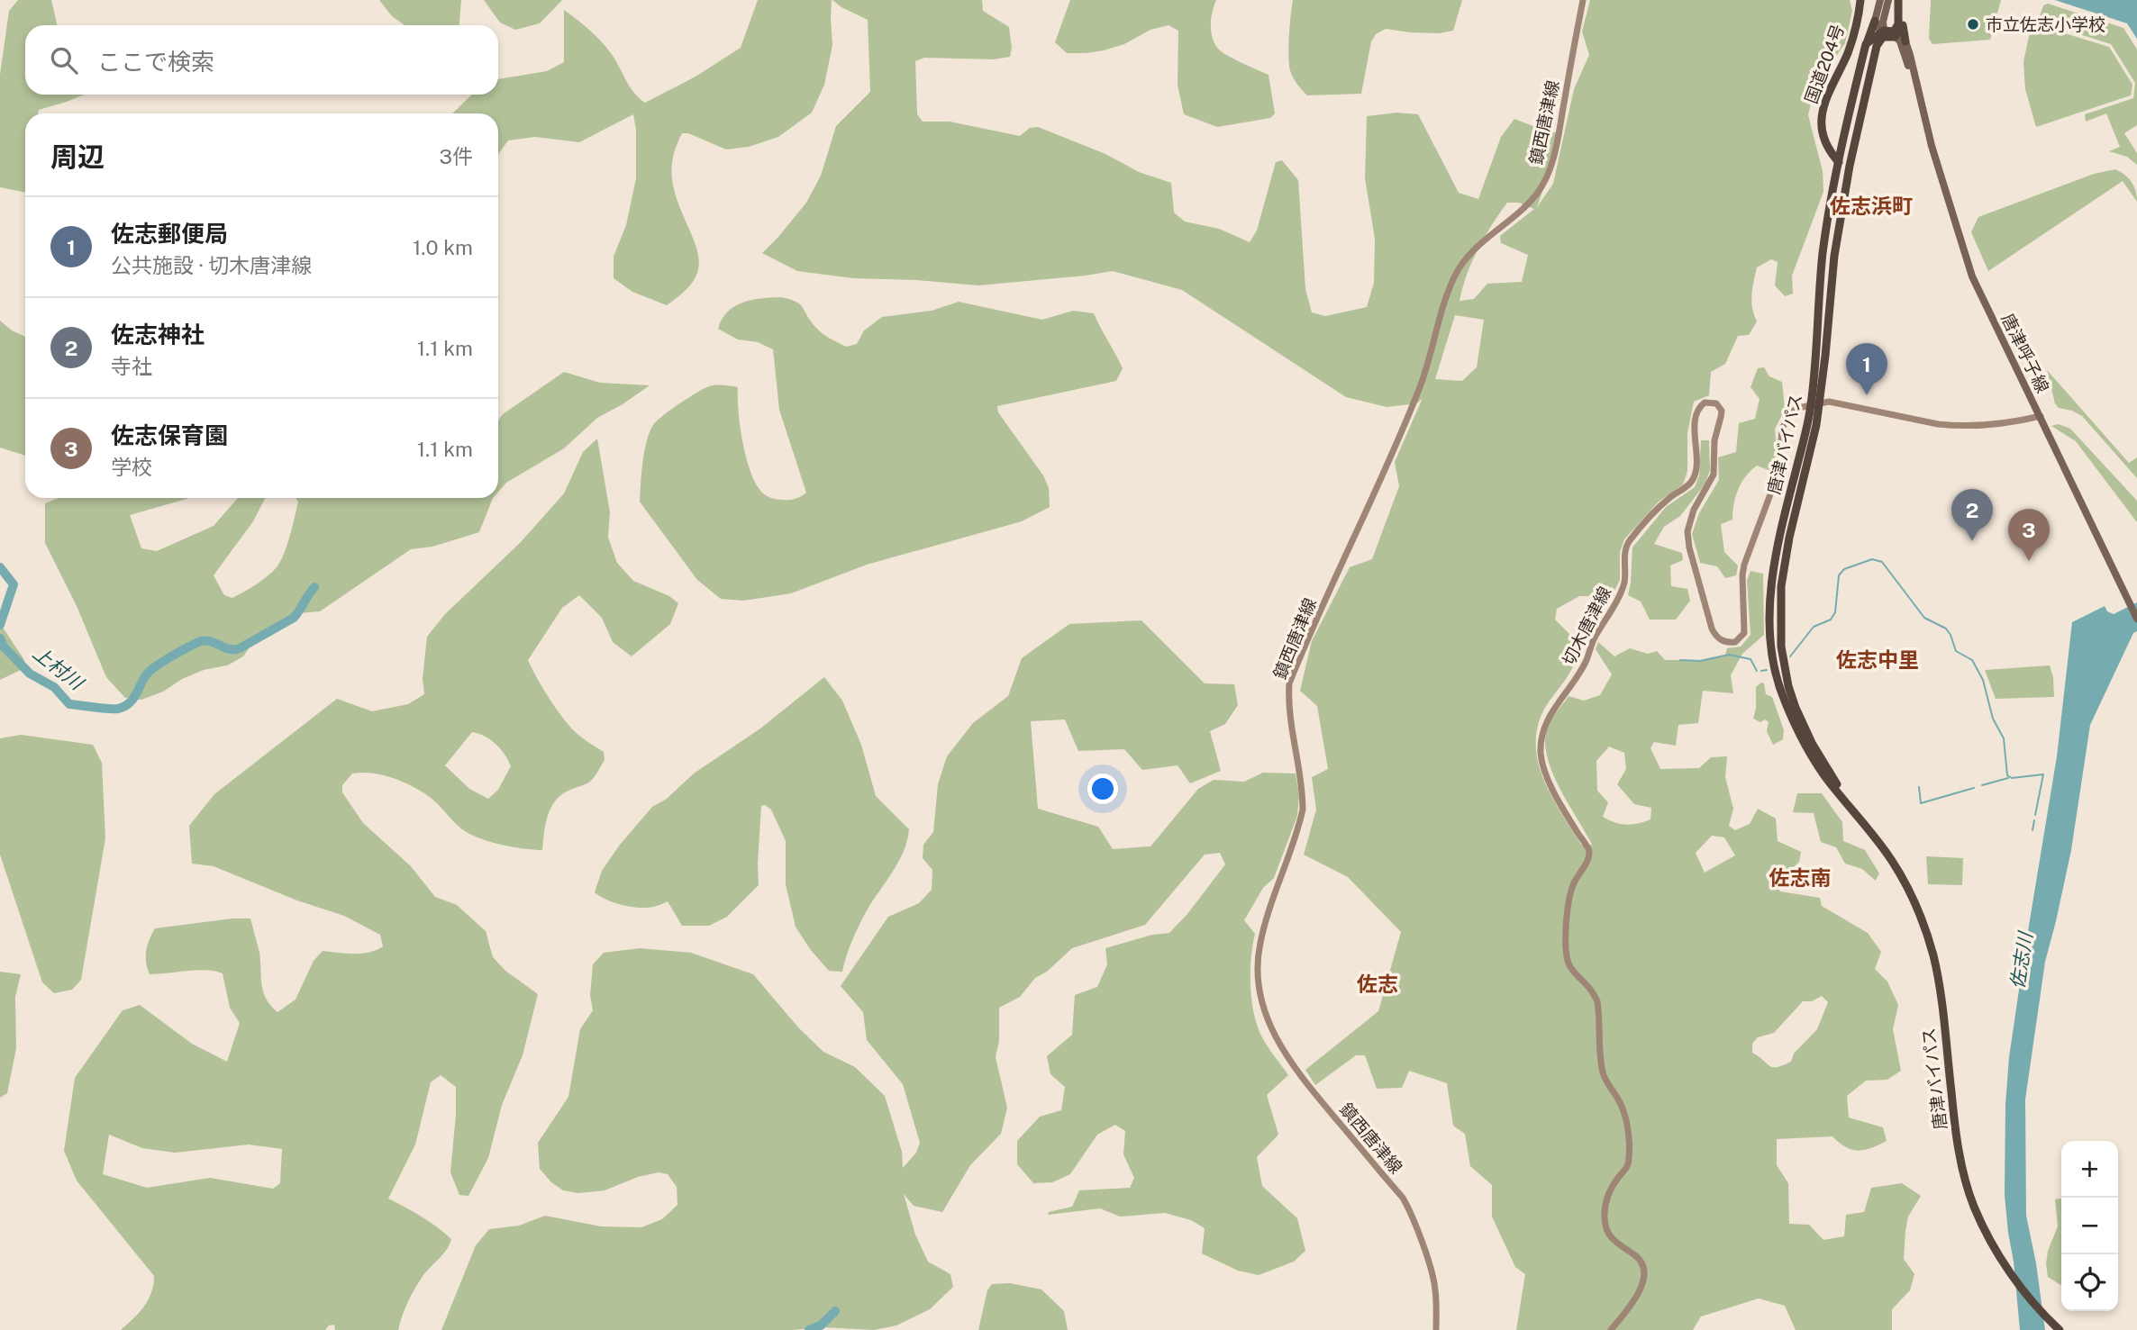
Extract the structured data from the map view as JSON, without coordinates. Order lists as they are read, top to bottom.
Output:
{
  "streets": {
    "highway": ["国道204号", "唐津バイパス"],
    "main road": ["鎮西唐津線", "唐津呼子線", "切木唐津線"]
  },
  "crossings": [
    ["国道204号", "唐津バイパス"],
    ["唐津呼子線", "唐津バイパス"],
    ["唐津バイパス", "切木唐津線"]
  ],
  "districts": [
    "佐志浜町",
    "佐志中里",
    "佐志南",
    "佐志"
  ],
  "water": ["上村川", "佐志川"],
  "places": ["市立佐志小学校"],
  "page": {
    "search": "ここで検索",
    "heading": ["周辺", "3件"],
    "list": [
      {
        "mark": "1",
        "name": "佐志郵便局",
        "note": "公共施設 · 切木唐津線",
        "value": "1.0 km"
      },
      {
        "mark": "2",
        "name": "佐志神社",
        "note": "寺社",
        "value": "1.1 km"
      },
      {
        "mark": "3",
        "name": "佐志保育園",
        "note": "学校",
        "value": "1.1 km"
      }
    ],
    "pins": ["1", "2", "3"],
    "map_buttons": ["+", "−"]
  }
}
